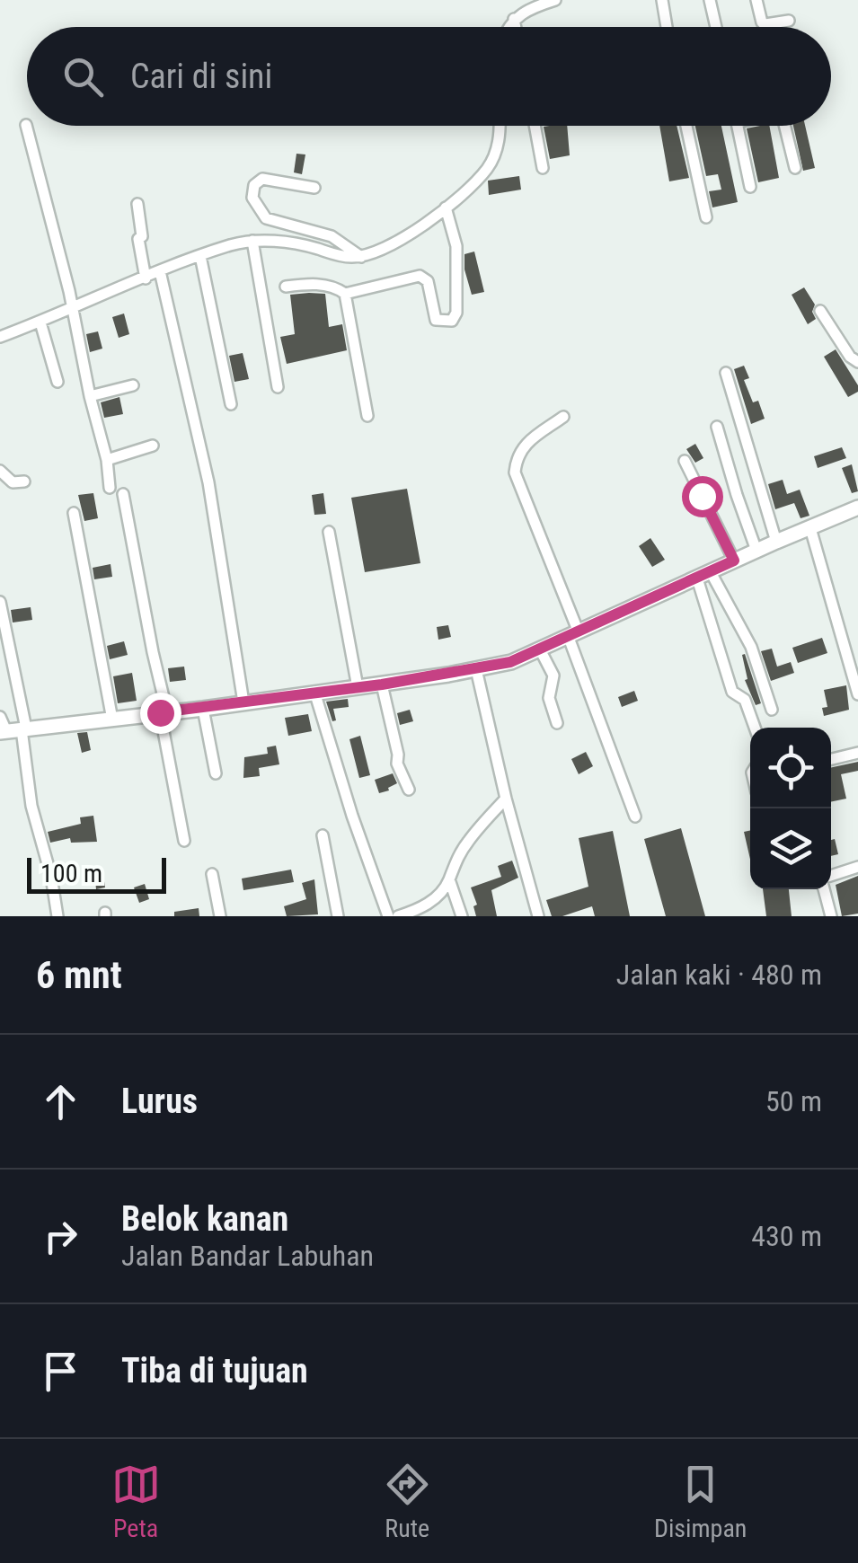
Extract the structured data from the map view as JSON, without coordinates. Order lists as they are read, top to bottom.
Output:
{
  "scale_bar": "100 m",
  "page": {
    "search": "Cari di sini",
    "scale": "100 m",
    "heading": ["6 mnt", "Jalan kaki · 480 m"],
    "list": [
      ["Lurus", "50 m"],
      ["Belok kanan", "Jalan Bandar Labuhan", "430 m"],
      "Tiba di tujuan"
    ],
    "nav": ["Peta", "Rute", "Disimpan"]
  }
}
